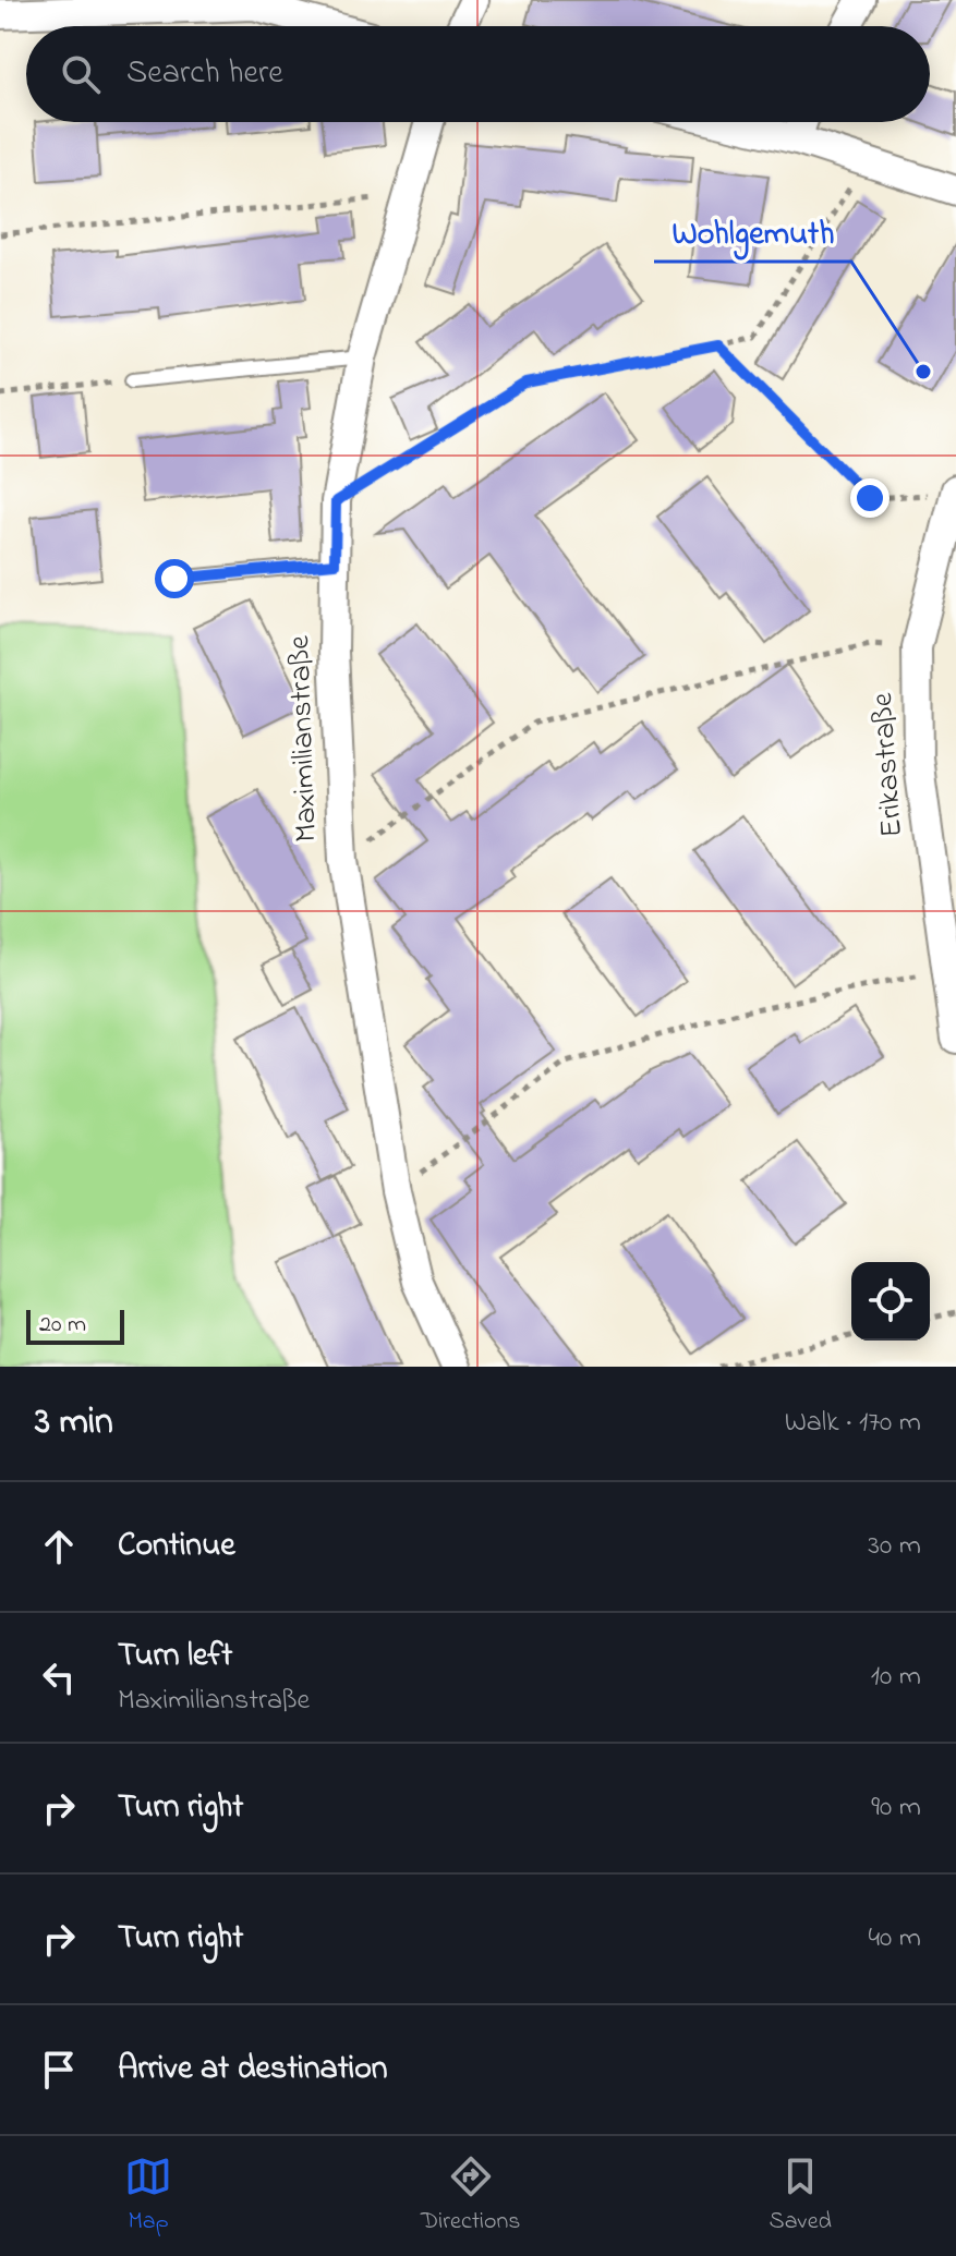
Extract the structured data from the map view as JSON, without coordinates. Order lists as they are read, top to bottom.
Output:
{
  "streets": {
    "street": ["Maximilianstraße", "Erikastraße"]
  },
  "places": ["Wohlgemuth"],
  "scale_bar": "20 m",
  "page": {
    "search": "Search here",
    "scale": "20 m",
    "heading": ["3 min", "Walk · 170 m"],
    "list": [
      ["Continue", "30 m"],
      ["Turn left", "Maximilianstraße", "10 m"],
      ["Turn right", "90 m"],
      ["Turn right", "40 m"],
      "Arrive at destination"
    ],
    "nav": ["Map", "Directions", "Saved"]
  }
}
